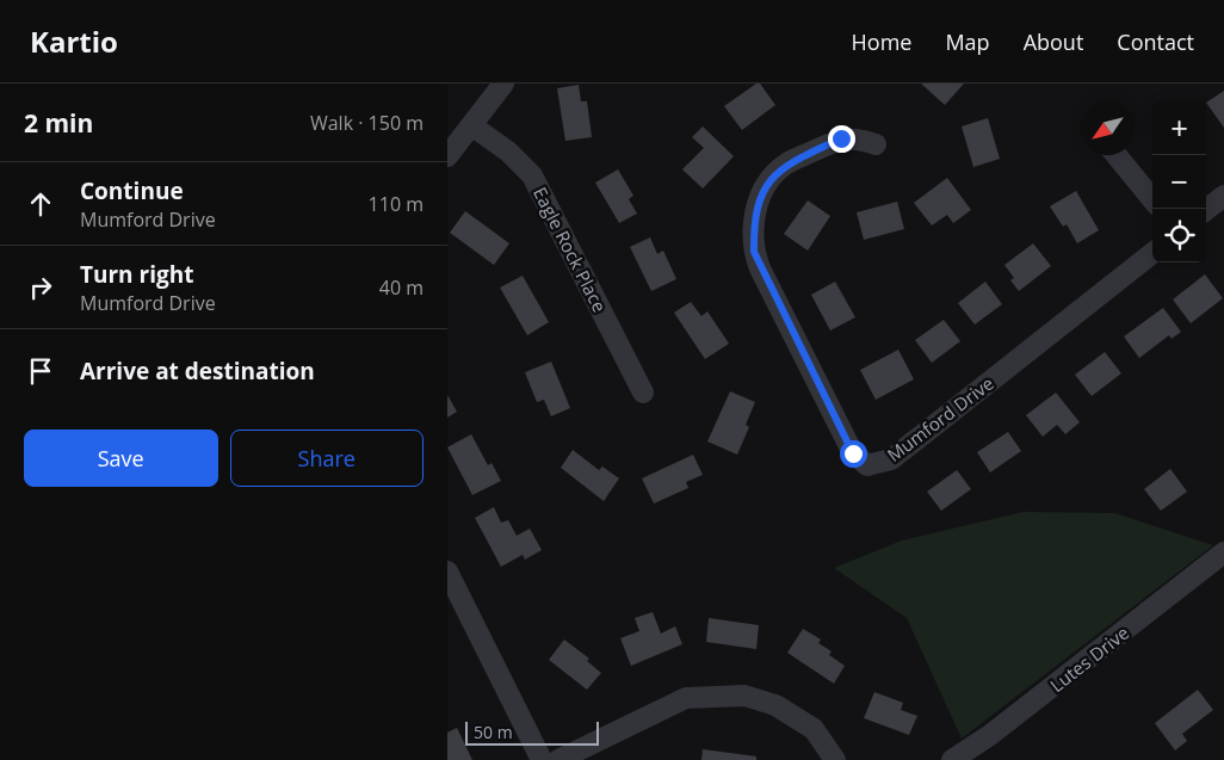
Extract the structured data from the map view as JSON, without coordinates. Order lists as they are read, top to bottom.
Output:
{
  "streets": {
    "street": ["Eagle Rock Place", "Mumford Drive", "Lutes Drive"]
  },
  "scale_bar": "50 m",
  "north": "bottom left",
  "page": {
    "header": "Kartio",
    "nav": [
      "Home",
      "Map",
      "About",
      "Contact"
    ],
    "heading": ["2 min", "Walk · 150 m"],
    "map_buttons": ["+", "−"],
    "list": [
      ["Continue", "Mumford Drive", "110 m"],
      ["Turn right", "Mumford Drive", "40 m"],
      "Arrive at destination"
    ],
    "buttons": ["Save", "Share"],
    "scale": "50 m"
  }
}
